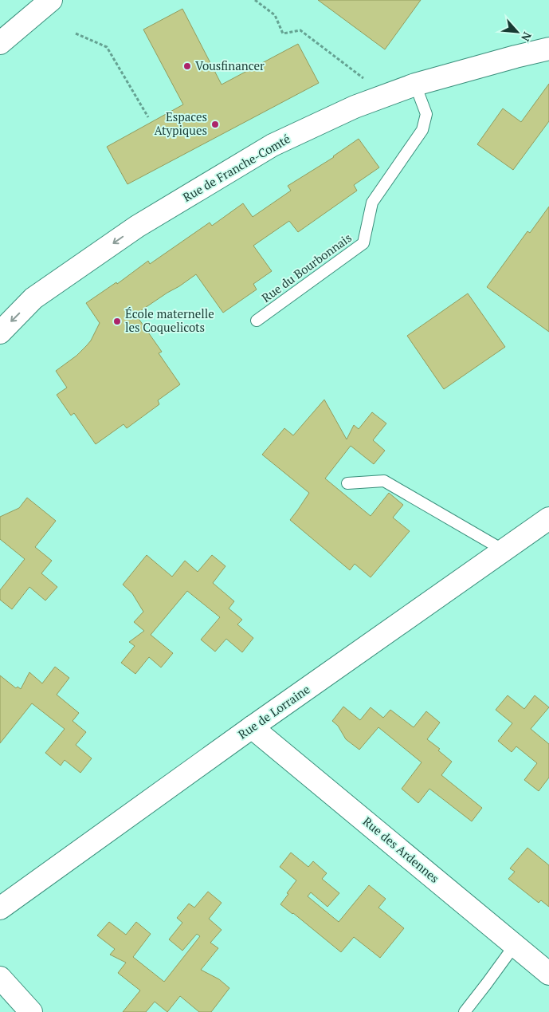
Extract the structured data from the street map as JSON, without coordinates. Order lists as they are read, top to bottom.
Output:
{
  "streets": {
    "street": ["Rue de Franche-Comté", "Rue de Lorraine", "Rue des Ardennes"],
    "lane": ["Rue du Bourbonnais"]
  },
  "crossings": [
    ["Rue de Franche-Comté", "Rue du Bourbonnais"],
    ["Rue de Lorraine", "Rue des Ardennes"]
  ],
  "one_way": ["Rue de Franche-Comté"],
  "places": ["Vousfinancer", "Espaces Atypiques", "École maternelle les Coquelicots"],
  "north": "bottom right"
}
